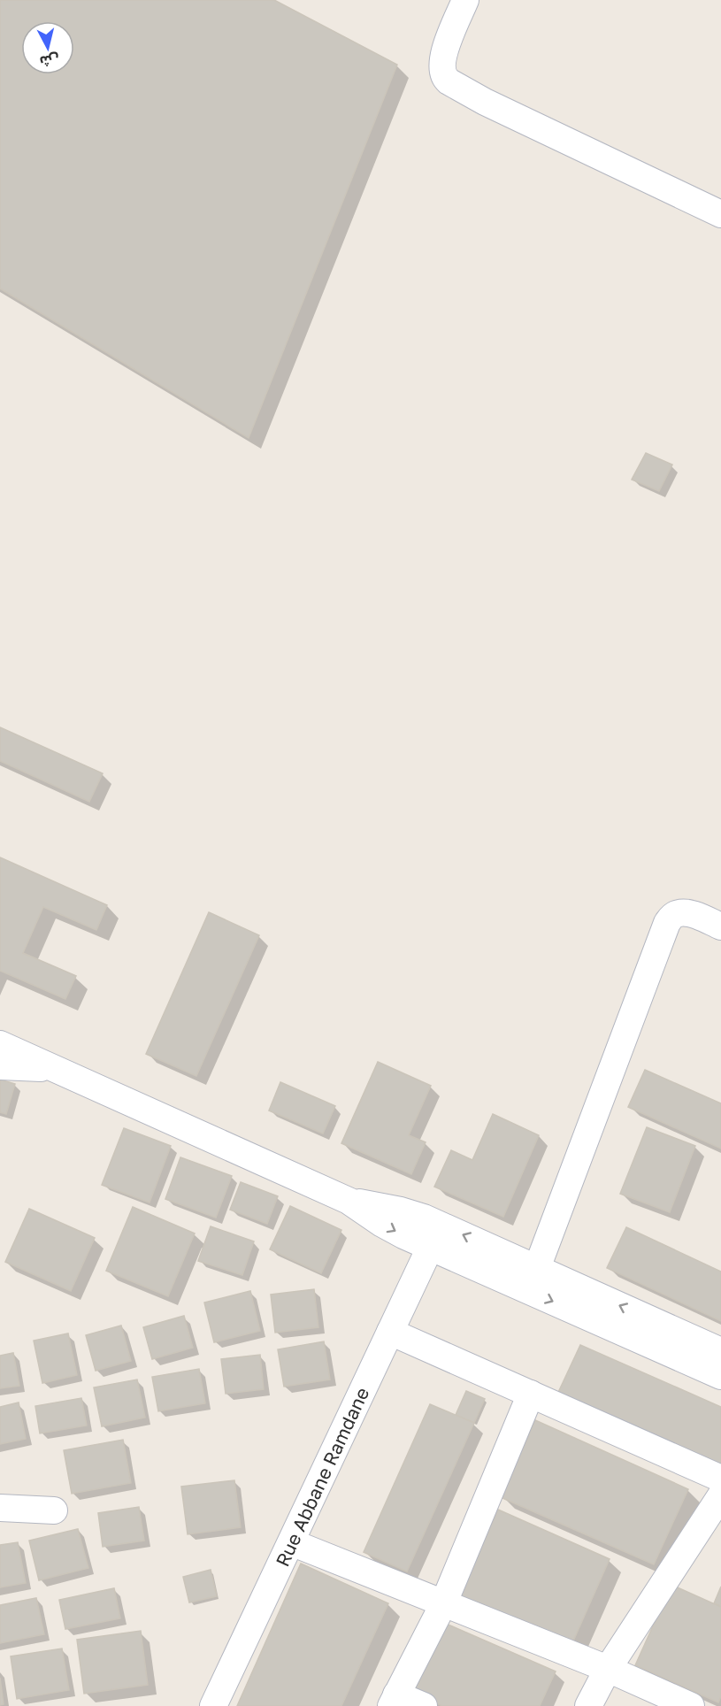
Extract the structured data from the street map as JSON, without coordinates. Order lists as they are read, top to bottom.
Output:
{
  "streets": {
    "street": ["Rue Abbane Ramdane"]
  },
  "north": "bottom"
}
